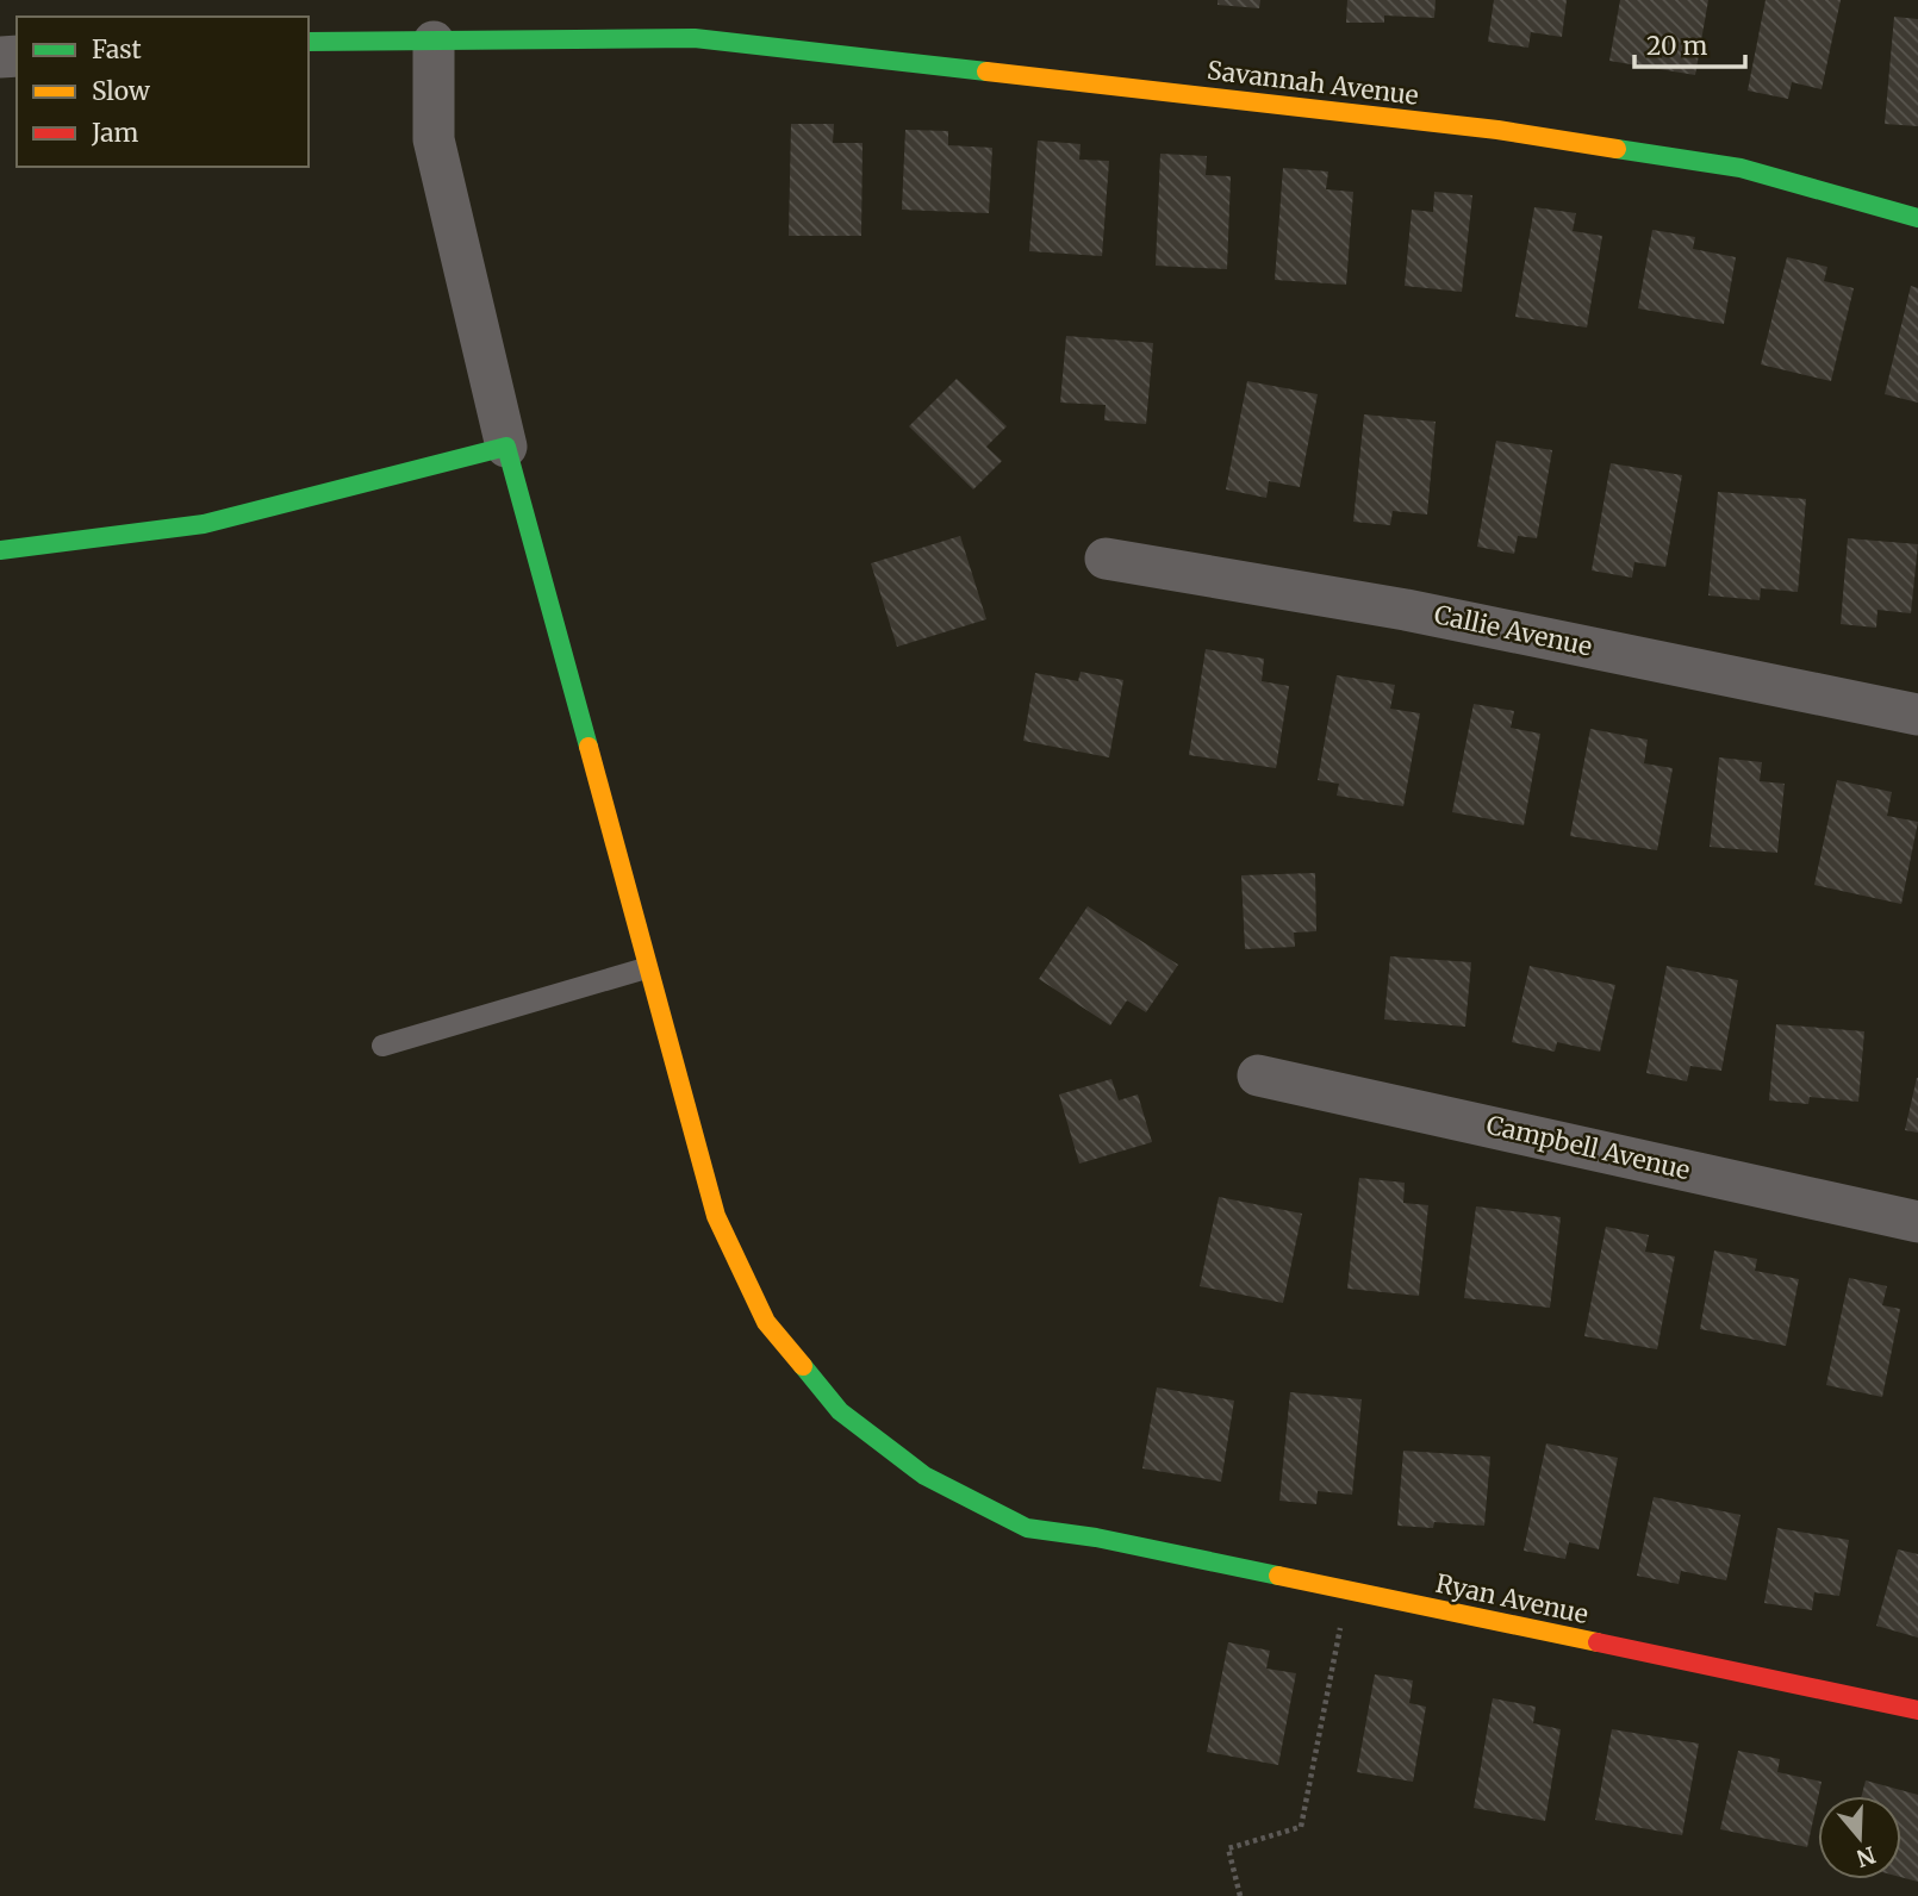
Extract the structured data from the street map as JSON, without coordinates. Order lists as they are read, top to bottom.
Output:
{
  "streets": {
    "street": [
      "Savannah Avenue",
      "Callie Avenue",
      "Campbell Avenue",
      "Ryan Avenue"
    ]
  },
  "legend": ["Fast", "Slow", "Jam"],
  "scale_bar": "20 m",
  "north": "bottom"
}
